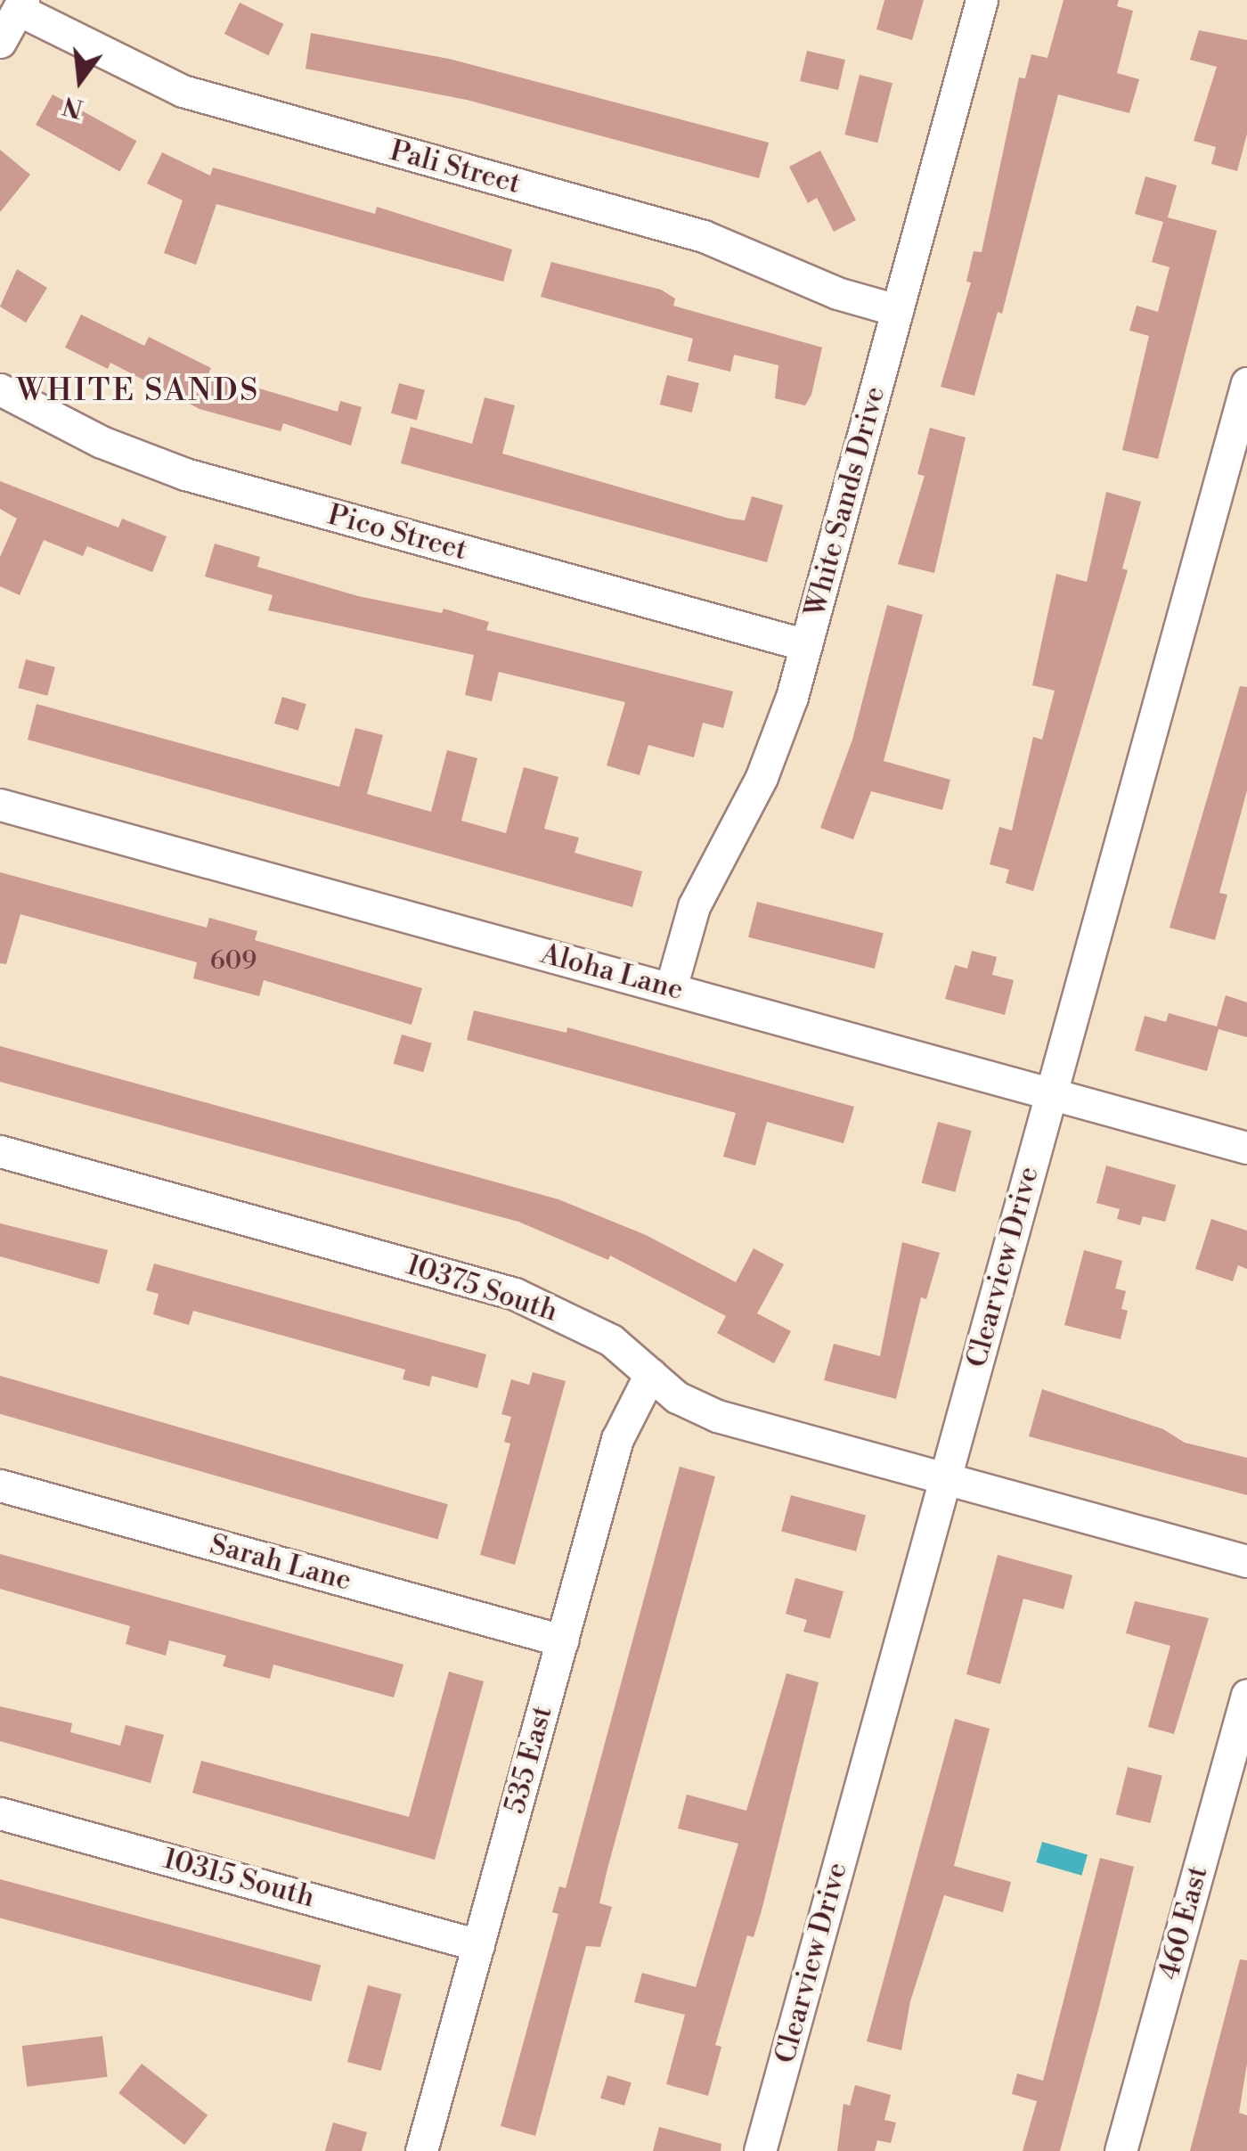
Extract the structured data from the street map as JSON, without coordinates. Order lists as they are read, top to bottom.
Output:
{
  "streets": {
    "street": [
      "Pali Street",
      "White Sands Drive",
      "Pico Street",
      "Aloha Lane",
      "Clearview Drive",
      "10375 South",
      "Sarah Lane",
      "535 East",
      "10315 South",
      "460 East"
    ]
  },
  "crossings": [
    ["Pali Street", "White Sands Drive"],
    ["White Sands Drive", "Pico Street"],
    ["White Sands Drive", "Aloha Lane"],
    ["Aloha Lane", "Clearview Drive"],
    ["Clearview Drive", "10375 South"],
    ["10375 South", "535 East"],
    ["Sarah Lane", "535 East"],
    ["535 East", "10315 South"]
  ],
  "districts": ["WHITE SANDS"],
  "house_numbers": ["609"],
  "north": "bottom"
}
